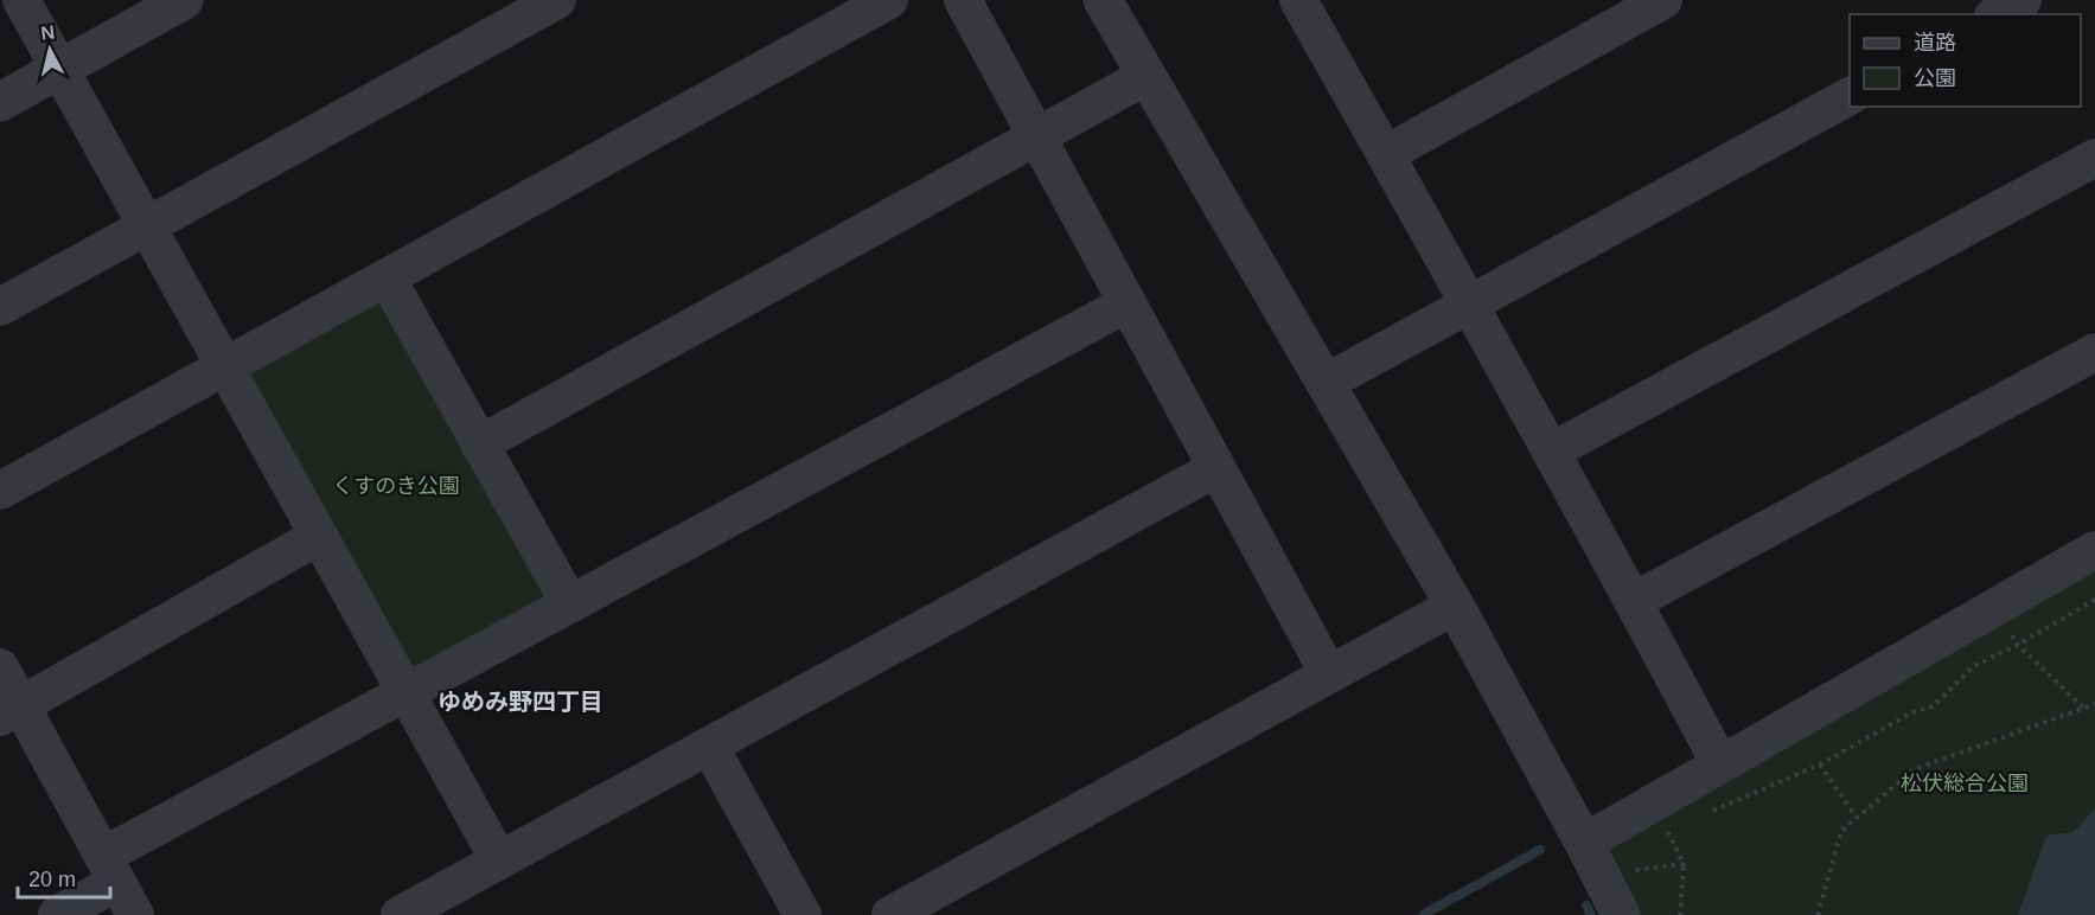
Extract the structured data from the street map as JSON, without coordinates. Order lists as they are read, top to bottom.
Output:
{
  "districts": ["ゆめみ野四丁目"],
  "parks": ["くすのき公園", "松伏総合公園"],
  "legend": ["道路", "公園"],
  "scale_bar": "20 m",
  "north": "top"
}
